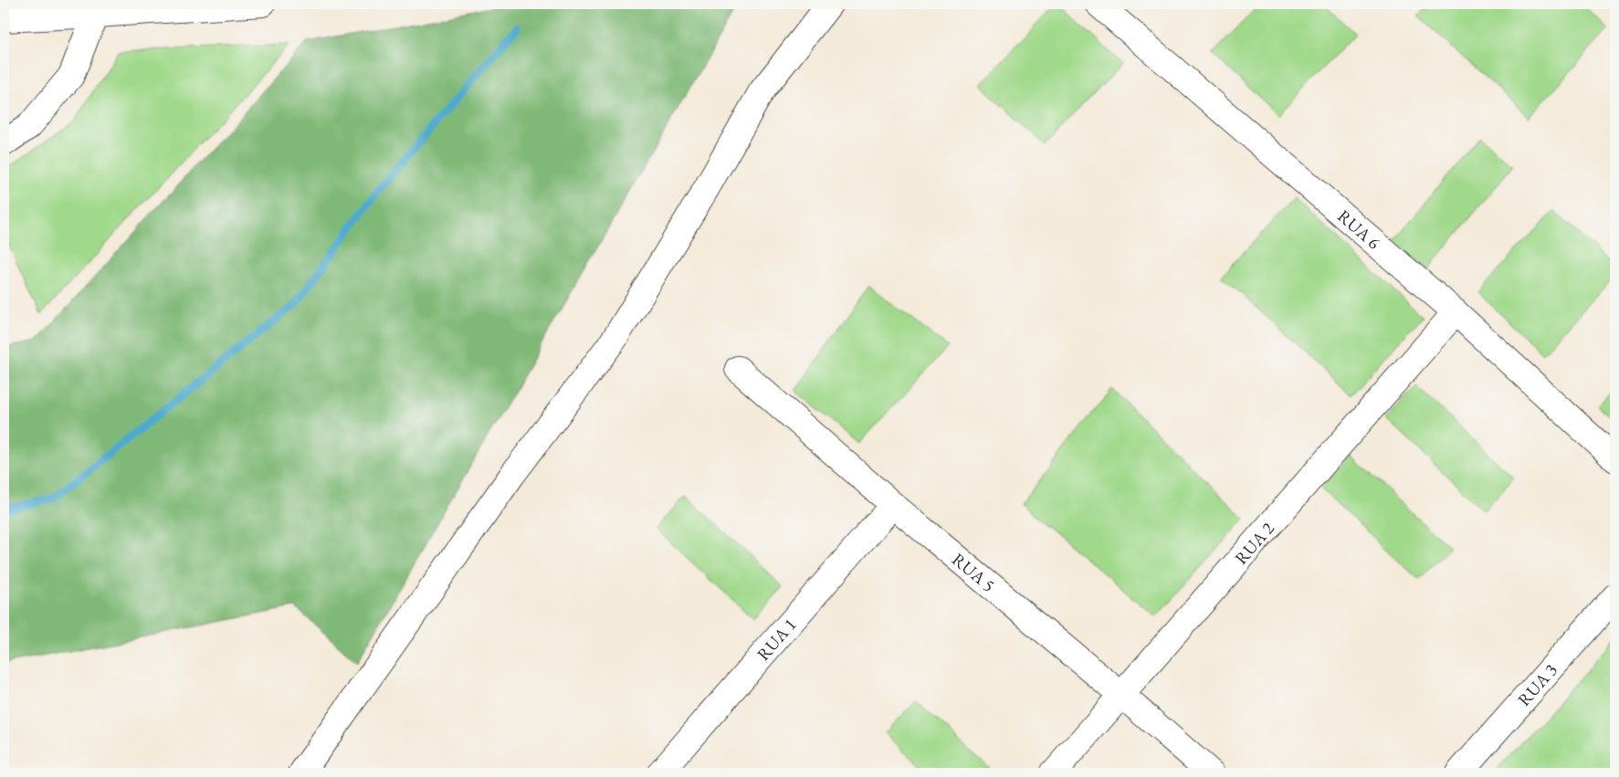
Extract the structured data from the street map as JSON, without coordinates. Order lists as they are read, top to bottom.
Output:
{
  "streets": {
    "street": [
      "RUA 6",
      "RUA 2",
      "RUA 5",
      "RUA 1",
      "RUA 3"
    ]
  },
  "crossings": [
    ["RUA 6", "RUA 2"],
    ["RUA 2", "RUA 5"],
    ["RUA 5", "RUA 1"]
  ]
}
